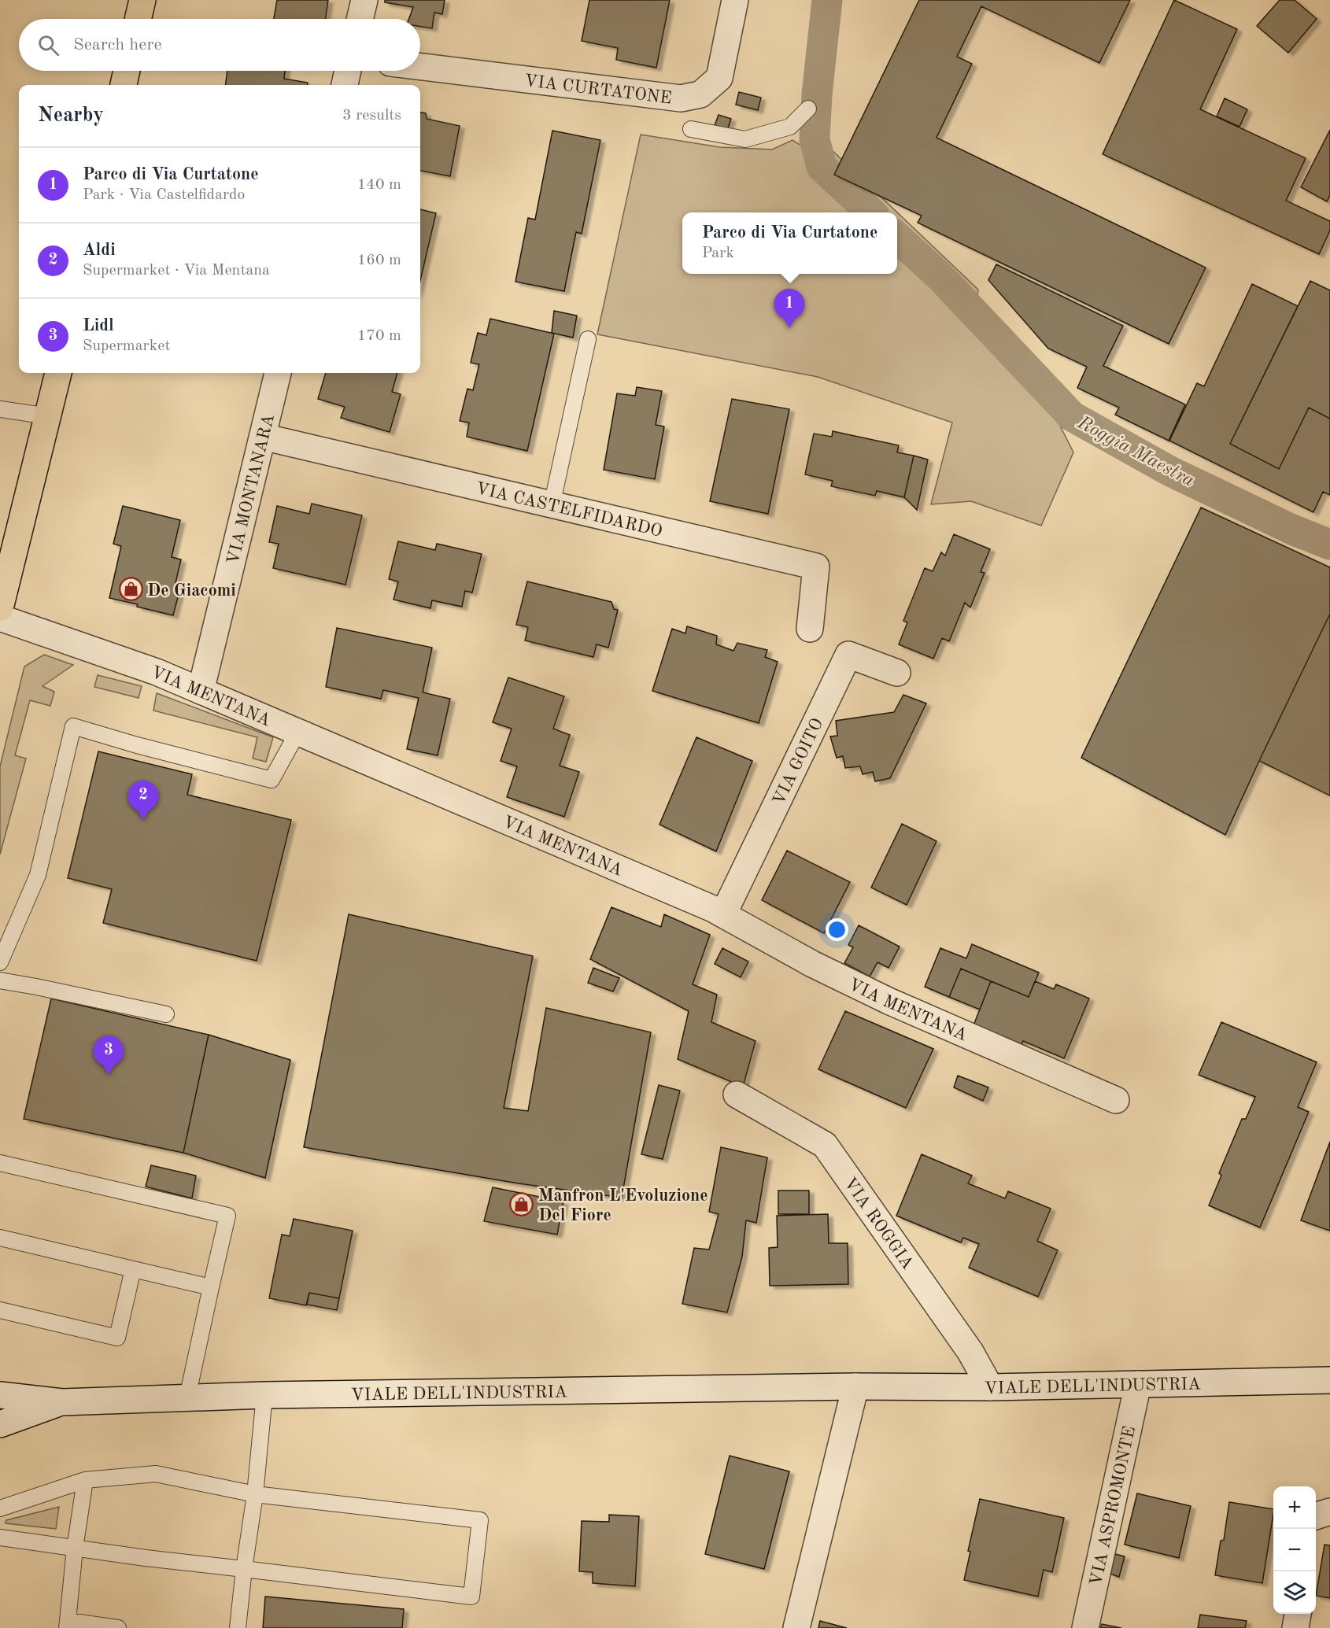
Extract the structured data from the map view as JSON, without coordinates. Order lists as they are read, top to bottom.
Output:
{
  "streets": {
    "street": [
      "VIA CURTATONE",
      "VIA MONTANARA",
      "VIA CASTELFIDARDO",
      "VIA MENTANA",
      "VIA GOITO",
      "VIA ROGGIA",
      "VIALE DELL'INDUSTRIA",
      "VIA ASPROMONTE"
    ]
  },
  "crossings": [
    ["VIA MONTANARA", "VIA CASTELFIDARDO"],
    ["VIA MONTANARA", "VIA MENTANA"],
    ["VIA MENTANA", "VIA GOITO"],
    ["VIA ROGGIA", "VIALE DELL'INDUSTRIA"],
    ["VIALE DELL'INDUSTRIA", "VIA ASPROMONTE"]
  ],
  "water": ["Roggia Maestra"],
  "places": {
    "shop": ["De Giacomi", "Manfron L'Evoluzione Del Fiore"]
  },
  "page": {
    "search": "Search here",
    "heading": ["Nearby", "3 results"],
    "list": [
      {
        "mark": "1",
        "name": "Parco di Via Curtatone",
        "note": "Park · Via Castelfidardo",
        "value": "140 m"
      },
      {
        "mark": "2",
        "name": "Aldi",
        "note": "Supermarket · Via Mentana",
        "value": "160 m"
      },
      {
        "mark": "3",
        "name": "Lidl",
        "note": "Supermarket",
        "value": "170 m"
      }
    ],
    "popup": ["Parco di Via Curtatone", "Park"],
    "pins": ["1", "2", "3"],
    "map_buttons": ["+", "−"]
  }
}
